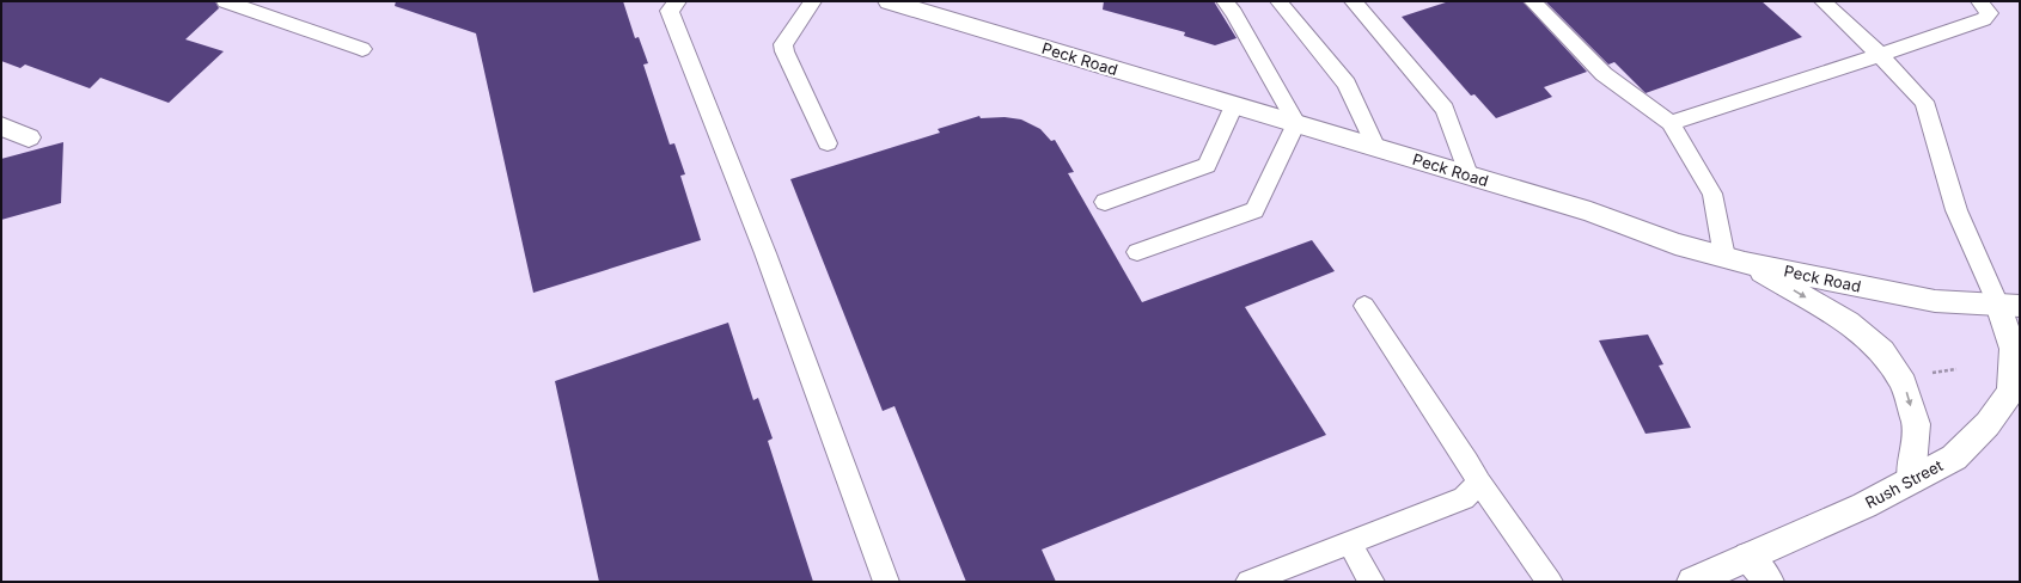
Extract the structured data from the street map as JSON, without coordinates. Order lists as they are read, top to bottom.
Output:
{
  "streets": {
    "main road": ["Peck Road", "Rush Street"]
  },
  "crossings": [
    ["Peck Road", "Rush Street"]
  ]
}
